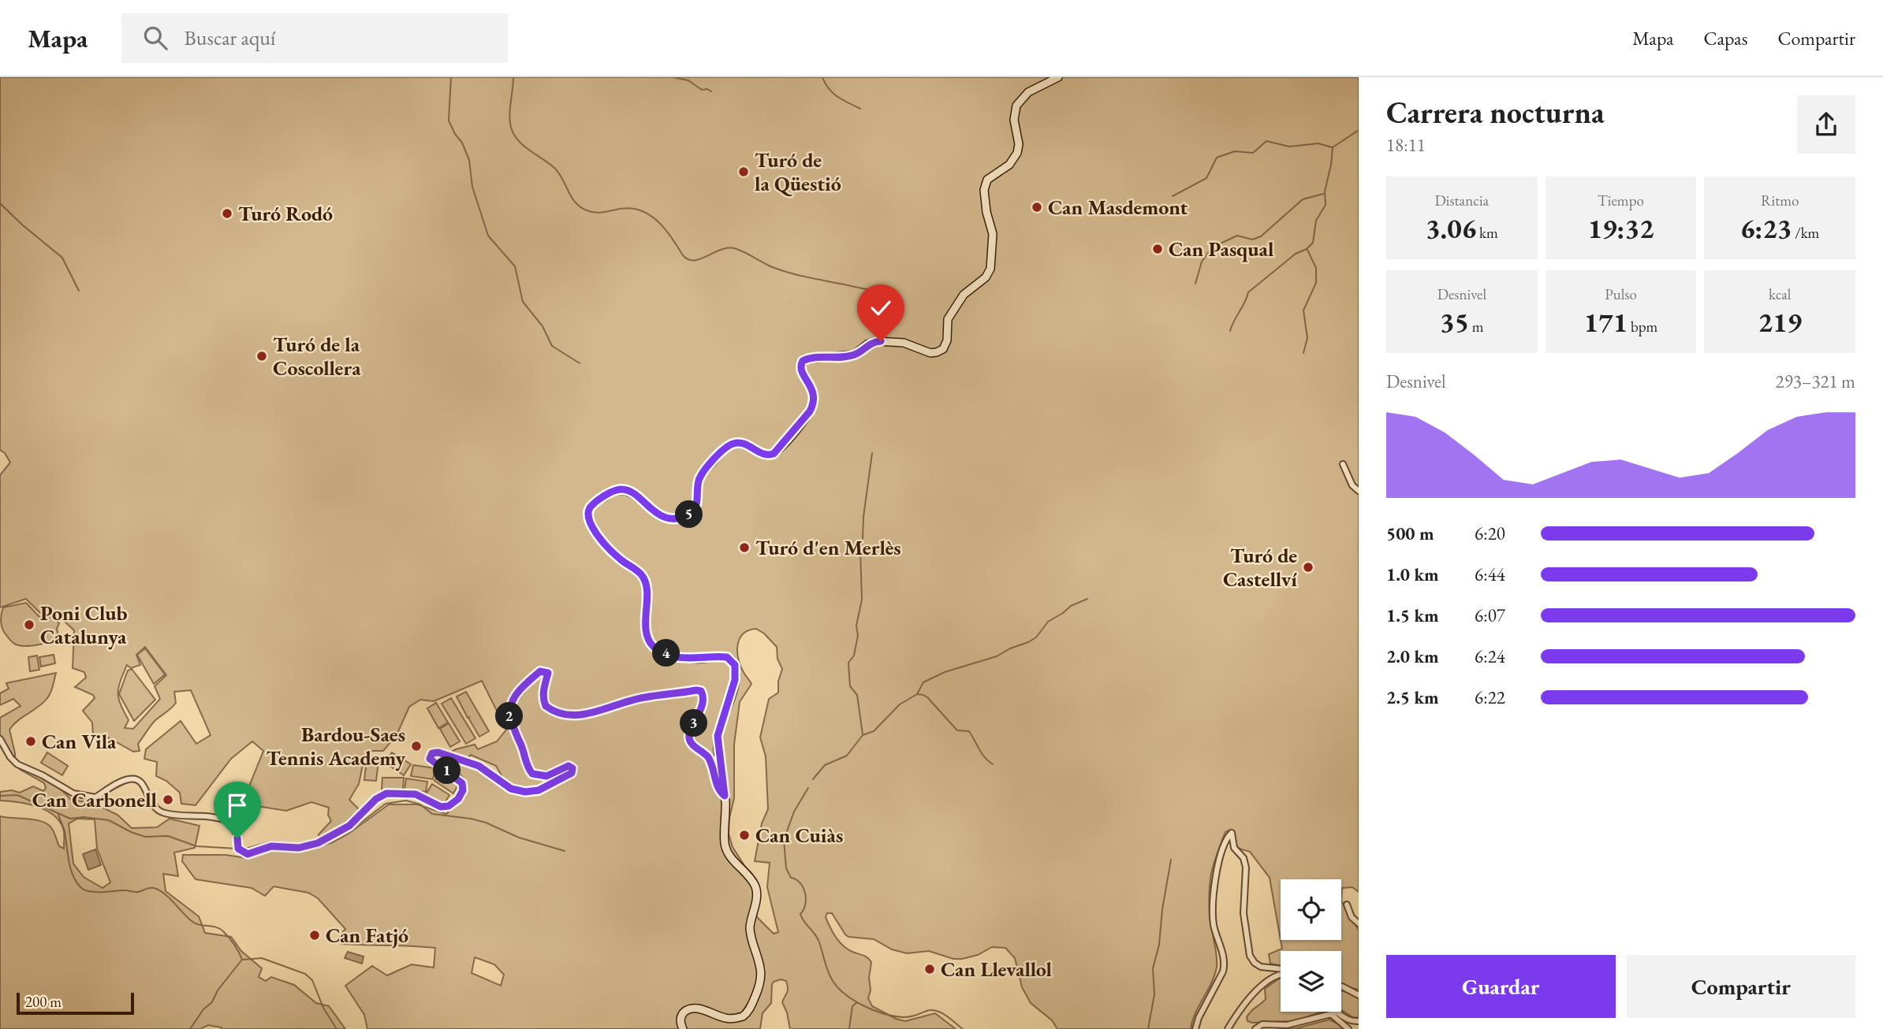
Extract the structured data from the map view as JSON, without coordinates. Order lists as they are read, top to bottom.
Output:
{
  "places": [
    "Turó de la Qüestió",
    "Can Masdemont",
    "Turó Rodó",
    "Can Pasqual",
    "Turó de la Coscollera",
    "Turó d'en Merlès",
    "Turó de Castellví",
    "Poni Club Catalunya",
    "Can Vila",
    "Bardou-Saes Tennis Academy",
    "Can Carbonell",
    "Can Cuiàs",
    "Can Fatjó",
    "Can Llevallol"
  ],
  "scale_bar": "200 m",
  "page": {
    "header": "Mapa",
    "search": "Buscar aquí",
    "nav": ["Mapa", "Capas", "Compartir"],
    "heading": ["Carrera nocturna", "18:11"],
    "stats": [
      ["Distancia", "3.06 km"],
      ["Tiempo", "19:32"],
      ["Ritmo", "6:23 /km"],
      ["Desnivel", "35 m"],
      ["Pulso", "171 bpm"],
      ["kcal", "219"]
    ],
    "chart": ["Desnivel", "293–321 m"],
    "pins": [
      "5",
      "4",
      "2",
      "3",
      "1"
    ],
    "list": [
      {
        "name": "500 m",
        "note": "6:20"
      },
      {
        "name": "1.0 km",
        "note": "6:44"
      },
      {
        "name": "1.5 km",
        "note": "6:07"
      },
      {
        "name": "2.0 km",
        "note": "6:24"
      },
      {
        "name": "2.5 km",
        "note": "6:22"
      }
    ],
    "buttons": ["Guardar", "Compartir"],
    "scale": "200 m"
  }
}
